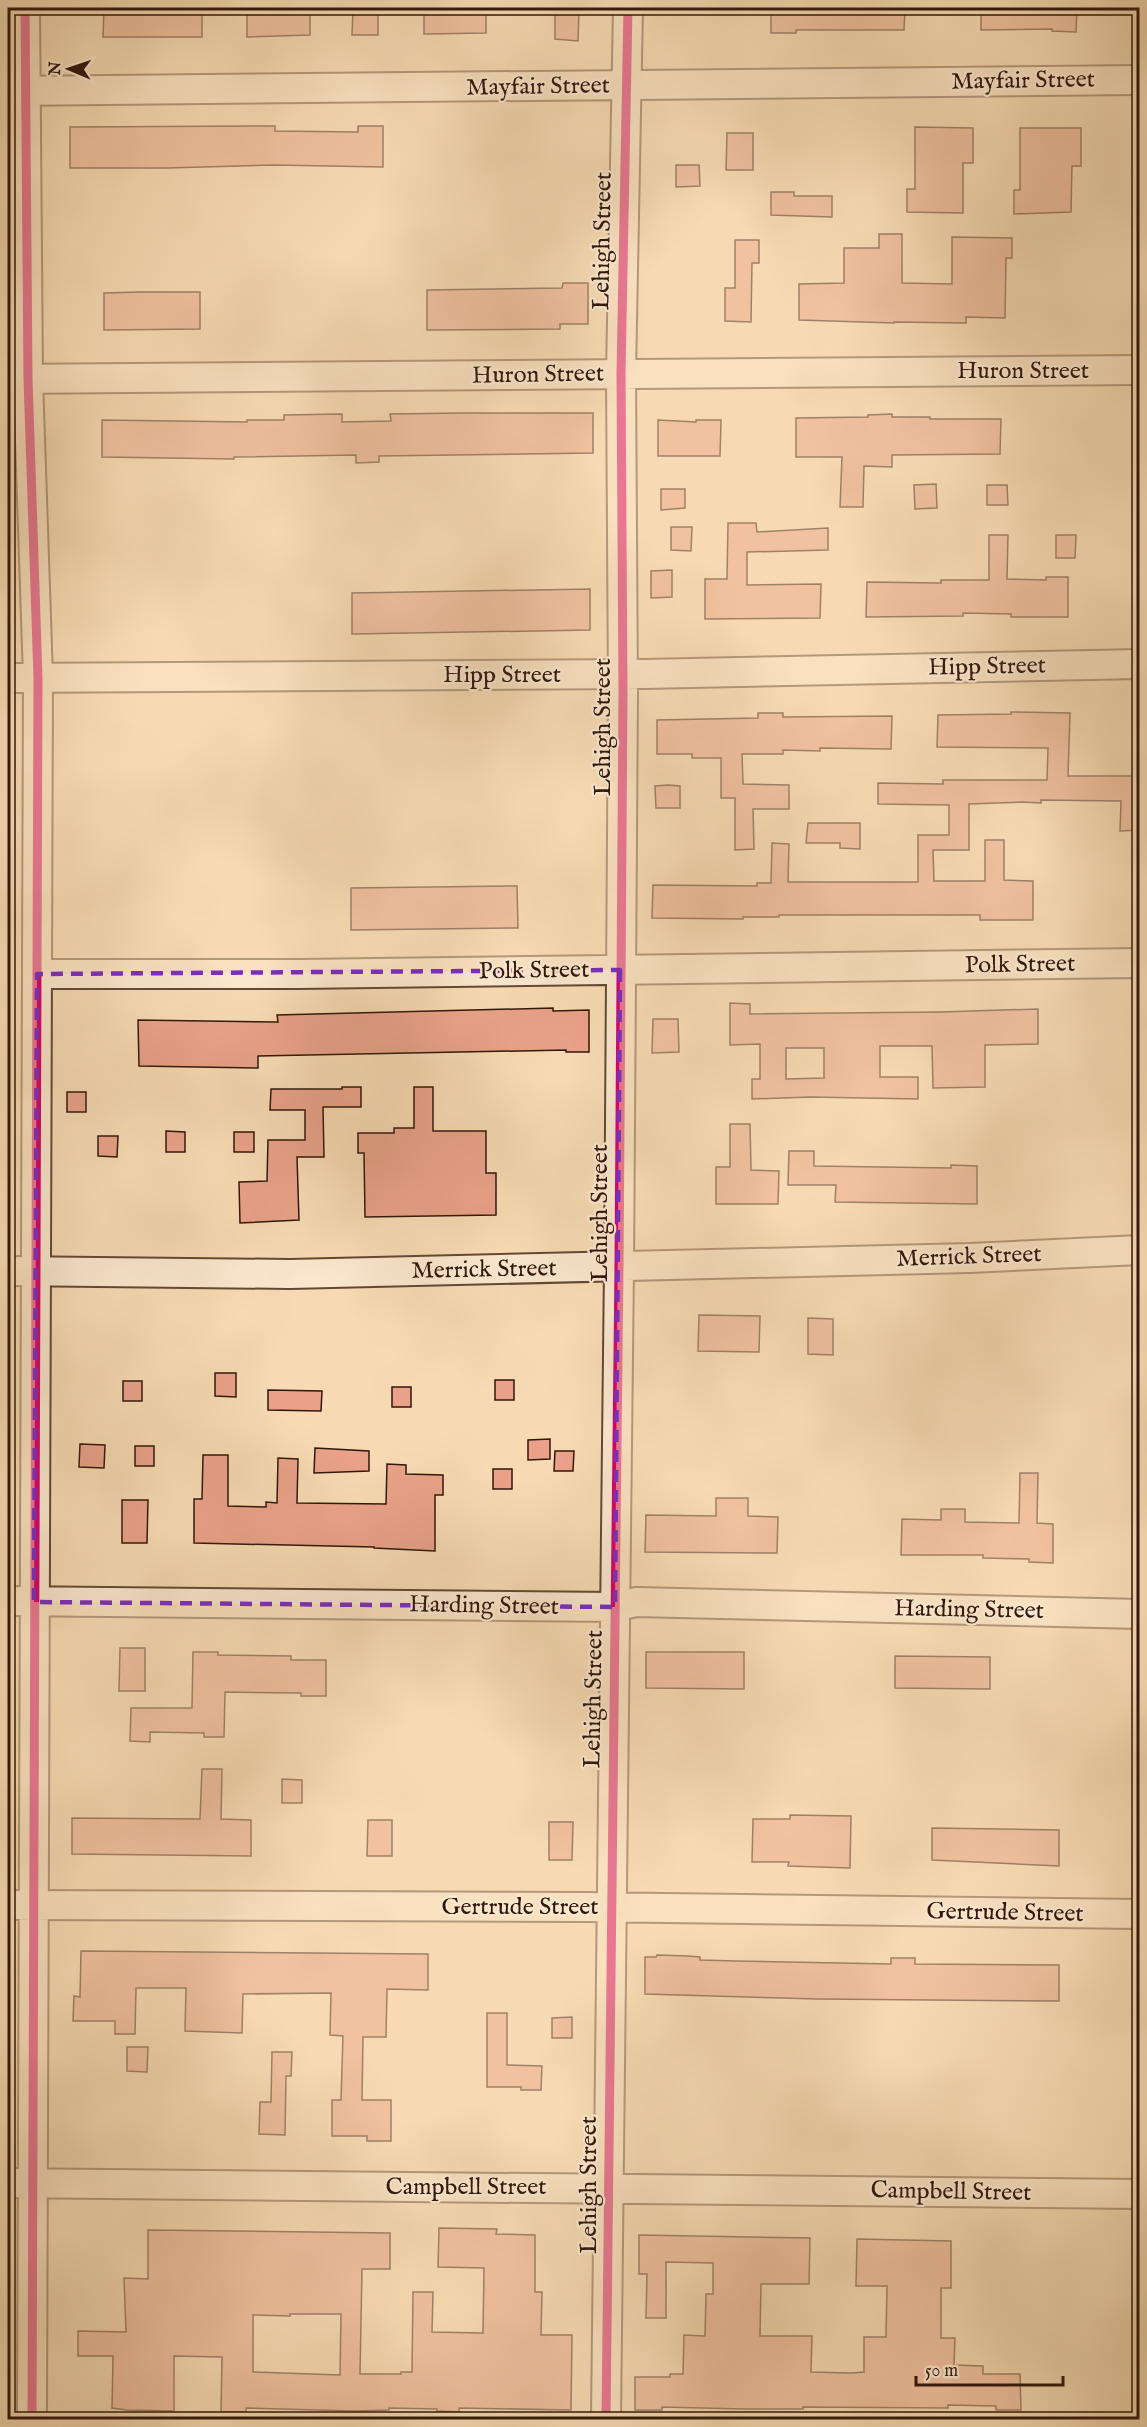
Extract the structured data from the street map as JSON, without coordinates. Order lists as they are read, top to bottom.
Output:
{
  "streets": {
    "street": [
      "Mayfair Street",
      "Lehigh Street",
      "Huron Street",
      "Hipp Street",
      "Polk Street",
      "Merrick Street",
      "Harding Street",
      "Gertrude Street",
      "Campbell Street"
    ]
  },
  "crossings": [
    ["Mayfair Street", "Lehigh Street"],
    ["Lehigh Street", "Huron Street"],
    ["Lehigh Street", "Hipp Street"],
    ["Lehigh Street", "Polk Street"],
    ["Lehigh Street", "Merrick Street"],
    ["Lehigh Street", "Harding Street"],
    ["Lehigh Street", "Gertrude Street"],
    ["Lehigh Street", "Campbell Street"]
  ],
  "scale_bar": "50 m",
  "north": "left"
}
